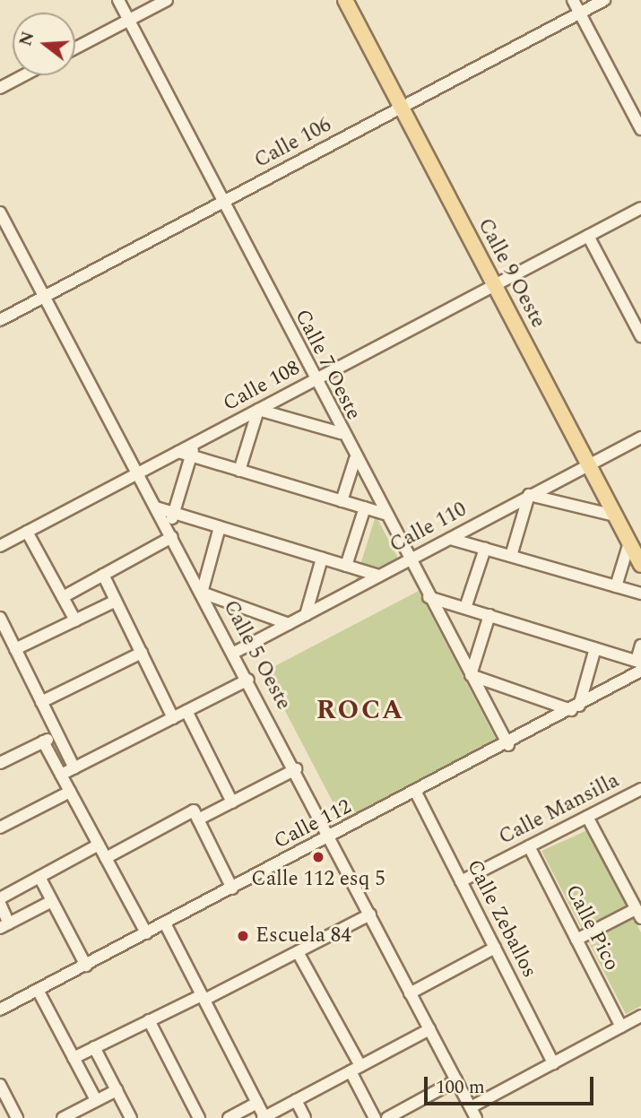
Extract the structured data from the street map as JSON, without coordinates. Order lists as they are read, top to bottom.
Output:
{
  "streets": {
    "main road": ["Calle 9 Oeste"],
    "street": [
      "Calle 106",
      "Calle 7 Oeste",
      "Calle 108",
      "Calle 110",
      "Calle 5 Oeste",
      "Calle Mansilla",
      "Calle 112",
      "Calle Zeballos",
      "Calle Pico"
    ]
  },
  "crossings": [
    ["Calle 106", "Calle 9 Oeste"],
    ["Calle 106", "Calle 7 Oeste"],
    ["Calle 106", "Calle 5 Oeste"],
    ["Calle 9 Oeste", "Calle 108"],
    ["Calle 9 Oeste", "Calle 110"],
    ["Calle 7 Oeste", "Calle 108"],
    ["Calle 7 Oeste", "Calle 110"],
    ["Calle 7 Oeste", "Calle 112"],
    ["Calle 108", "Calle 5 Oeste"],
    ["Calle 110", "Calle 5 Oeste"],
    ["Calle 5 Oeste", "Calle 112"],
    ["Calle Mansilla", "Calle Zeballos"],
    ["Calle Mansilla", "Calle Pico"],
    ["Calle 112", "Calle Zeballos"]
  ],
  "districts": ["ROCA"],
  "places": ["Calle 112 esq 5", "Escuela 84"],
  "scale_bar": "100 m",
  "north": "left"
}
